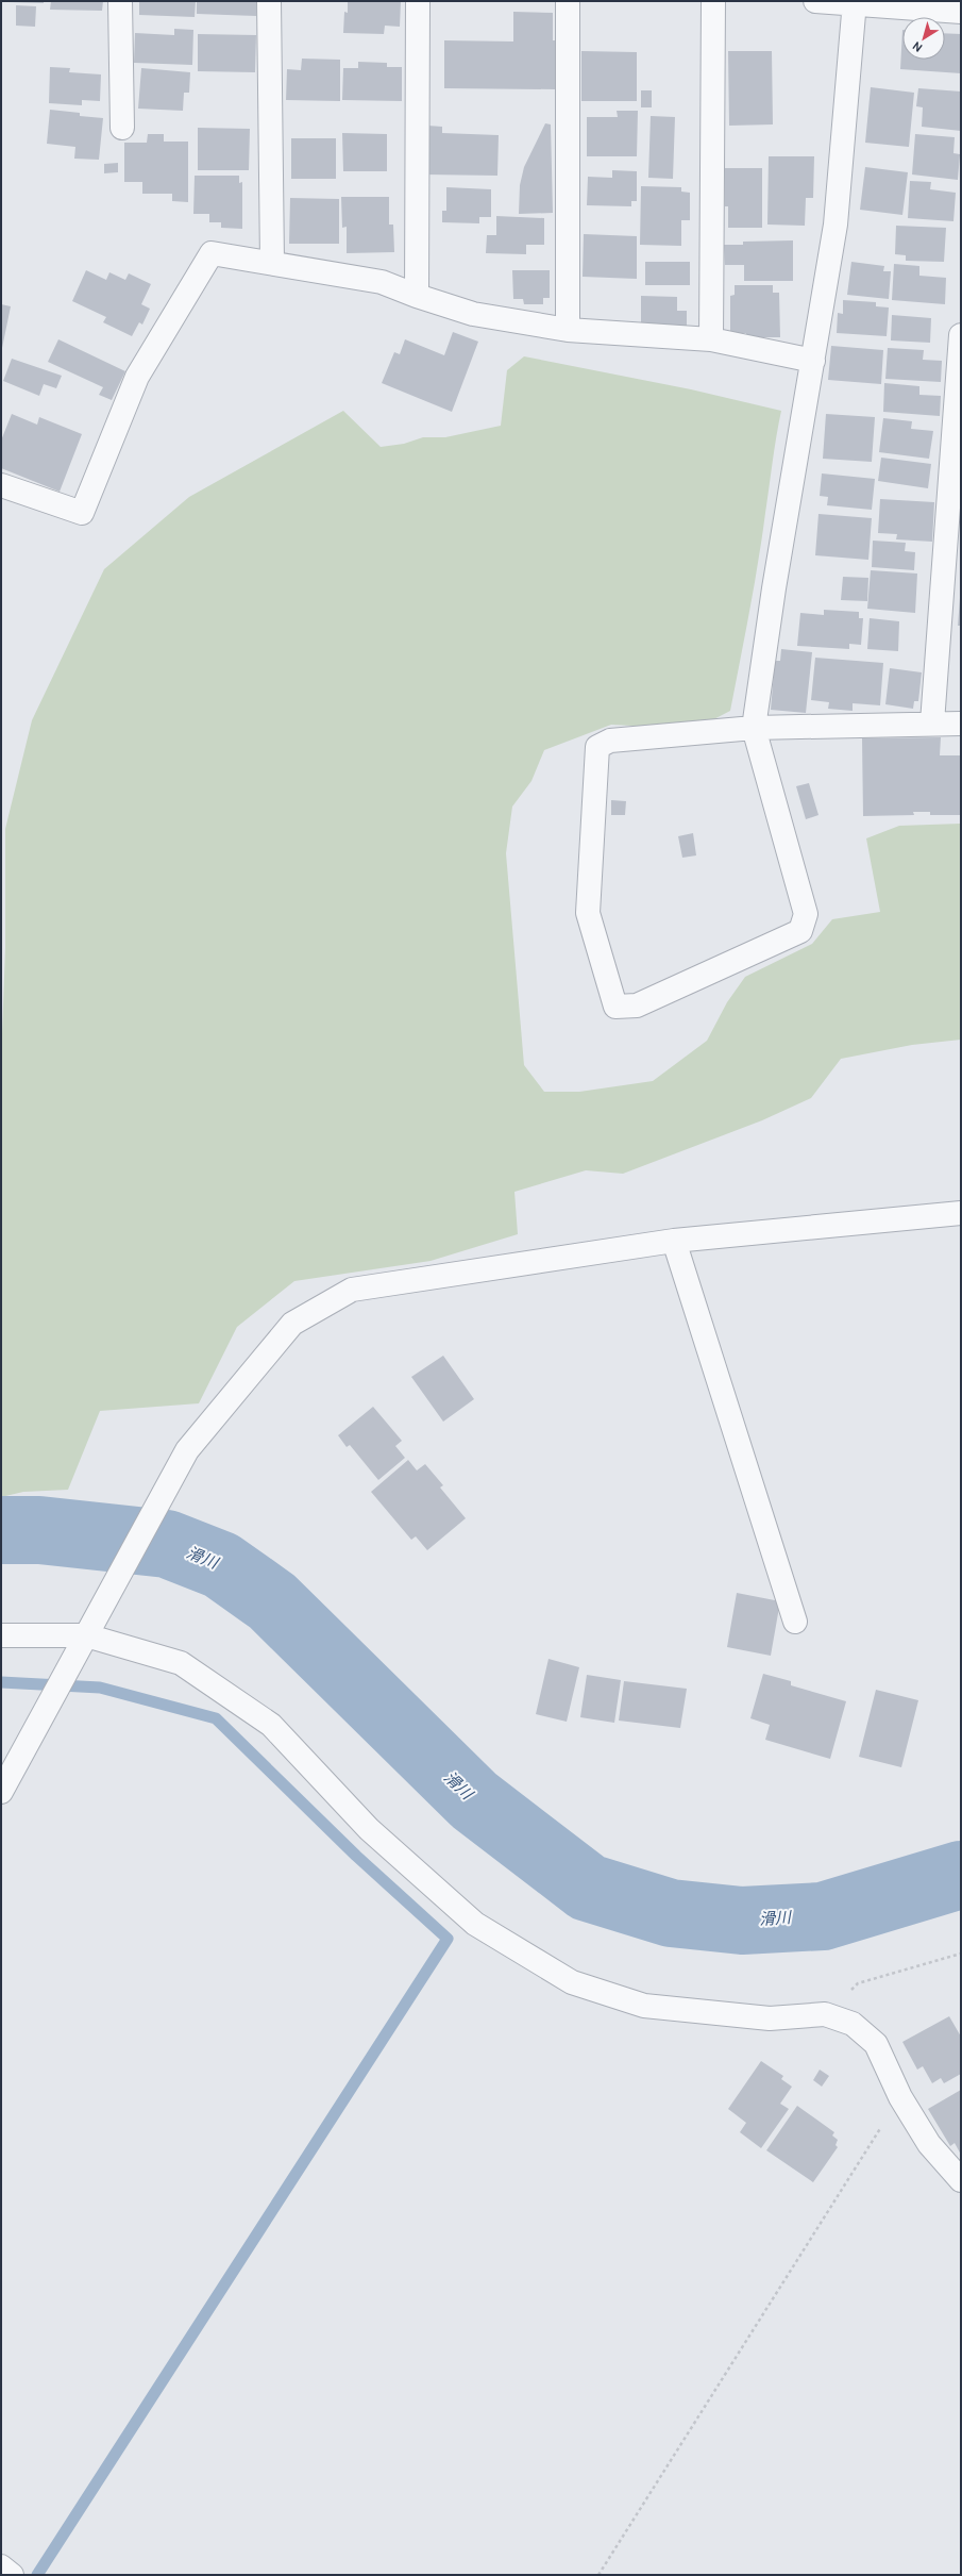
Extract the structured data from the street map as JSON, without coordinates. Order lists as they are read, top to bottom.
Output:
{
  "water": ["滑川"],
  "north": "bottom left"
}
